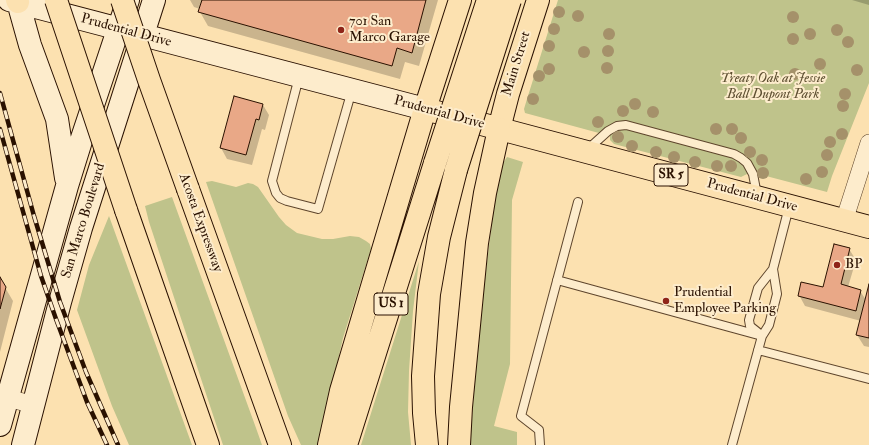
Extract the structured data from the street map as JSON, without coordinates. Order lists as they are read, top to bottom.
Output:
{
  "streets": {
    "main road": [
      "Prudential Drive",
      "Main Street",
      "SR 5",
      "San Marco Boulevard",
      "Acosta Expressway",
      "US 1"
    ]
  },
  "crossings": [
    ["Prudential Drive", "Main Street"],
    ["Prudential Drive", "San Marco Boulevard"]
  ],
  "parks": ["Treaty Oak at Jessie Ball Dupont Park"],
  "places": ["701 San Marco Garage", "BP", "Prudential Employee Parking"]
}
